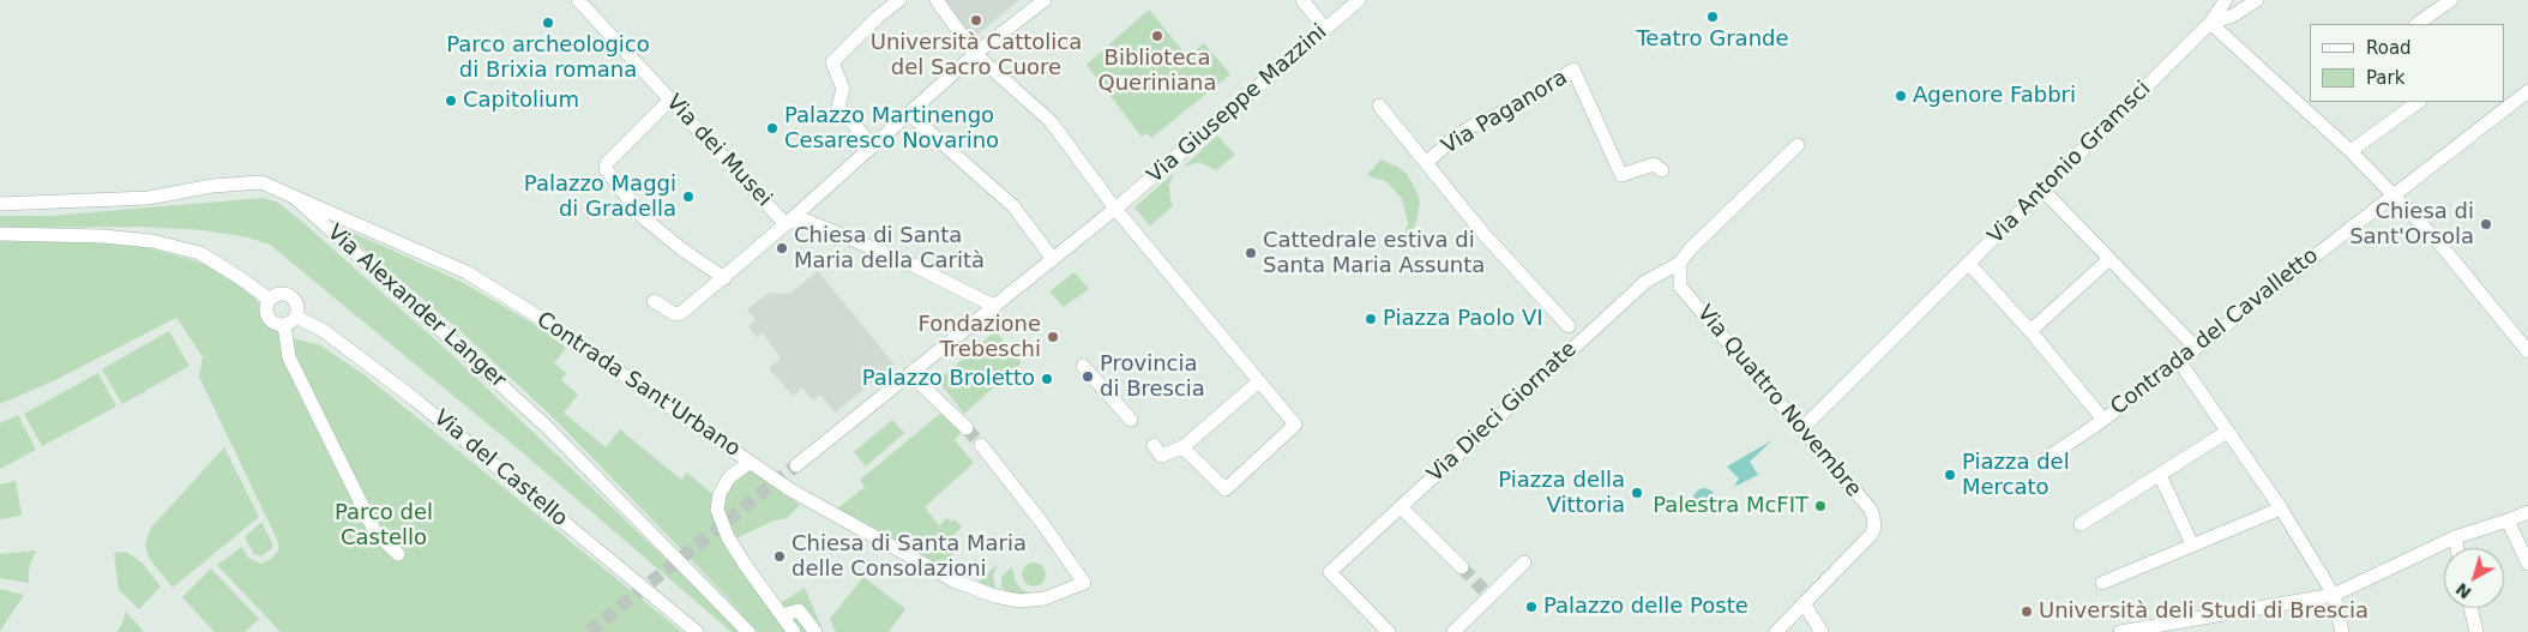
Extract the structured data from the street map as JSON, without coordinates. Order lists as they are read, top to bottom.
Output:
{
  "streets": {
    "street": [
      "Via Giuseppe Mazzini",
      "Via Paganora",
      "Via dei Musei",
      "Via Antonio Gramsci",
      "Via Alexander Langer",
      "Contrada del Cavalletto",
      "Contrada Sant'Urbano",
      "Via Quattro Novembre",
      "Via Dieci Giornate",
      "Via del Castello"
    ]
  },
  "crossings": [
    ["Via Antonio Gramsci", "Via Quattro Novembre"],
    ["Via Alexander Langer", "Contrada Sant'Urbano"],
    ["Via Quattro Novembre", "Via Dieci Giornate"]
  ],
  "parks": ["Parco del Castello"],
  "places": [
    "Teatro Grande",
    "Università Cattolica del Sacro Cuore",
    "Parco archeologico di Brixia romana",
    "Biblioteca Queriniana",
    "Agenore Fabbri",
    "Capitolium",
    "Palazzo Martinengo Cesaresco Novarino",
    "Palazzo Maggi di Gradella",
    "Chiesa di Sant'Orsola",
    "Chiesa di Santa Maria della Carità",
    "Cattedrale estiva di Santa Maria Assunta",
    "Piazza Paolo VI",
    "Fondazione Trebeschi",
    "Provincia di Brescia",
    "Palazzo Broletto",
    "Piazza del Mercato",
    "Piazza della Vittoria",
    "Palestra McFIT",
    "Chiesa di Santa Maria delle Consolazioni",
    "Palazzo delle Poste",
    "Università deli Studi di Brescia"
  ],
  "legend": ["Road", "Park"],
  "north": "bottom left"
}
